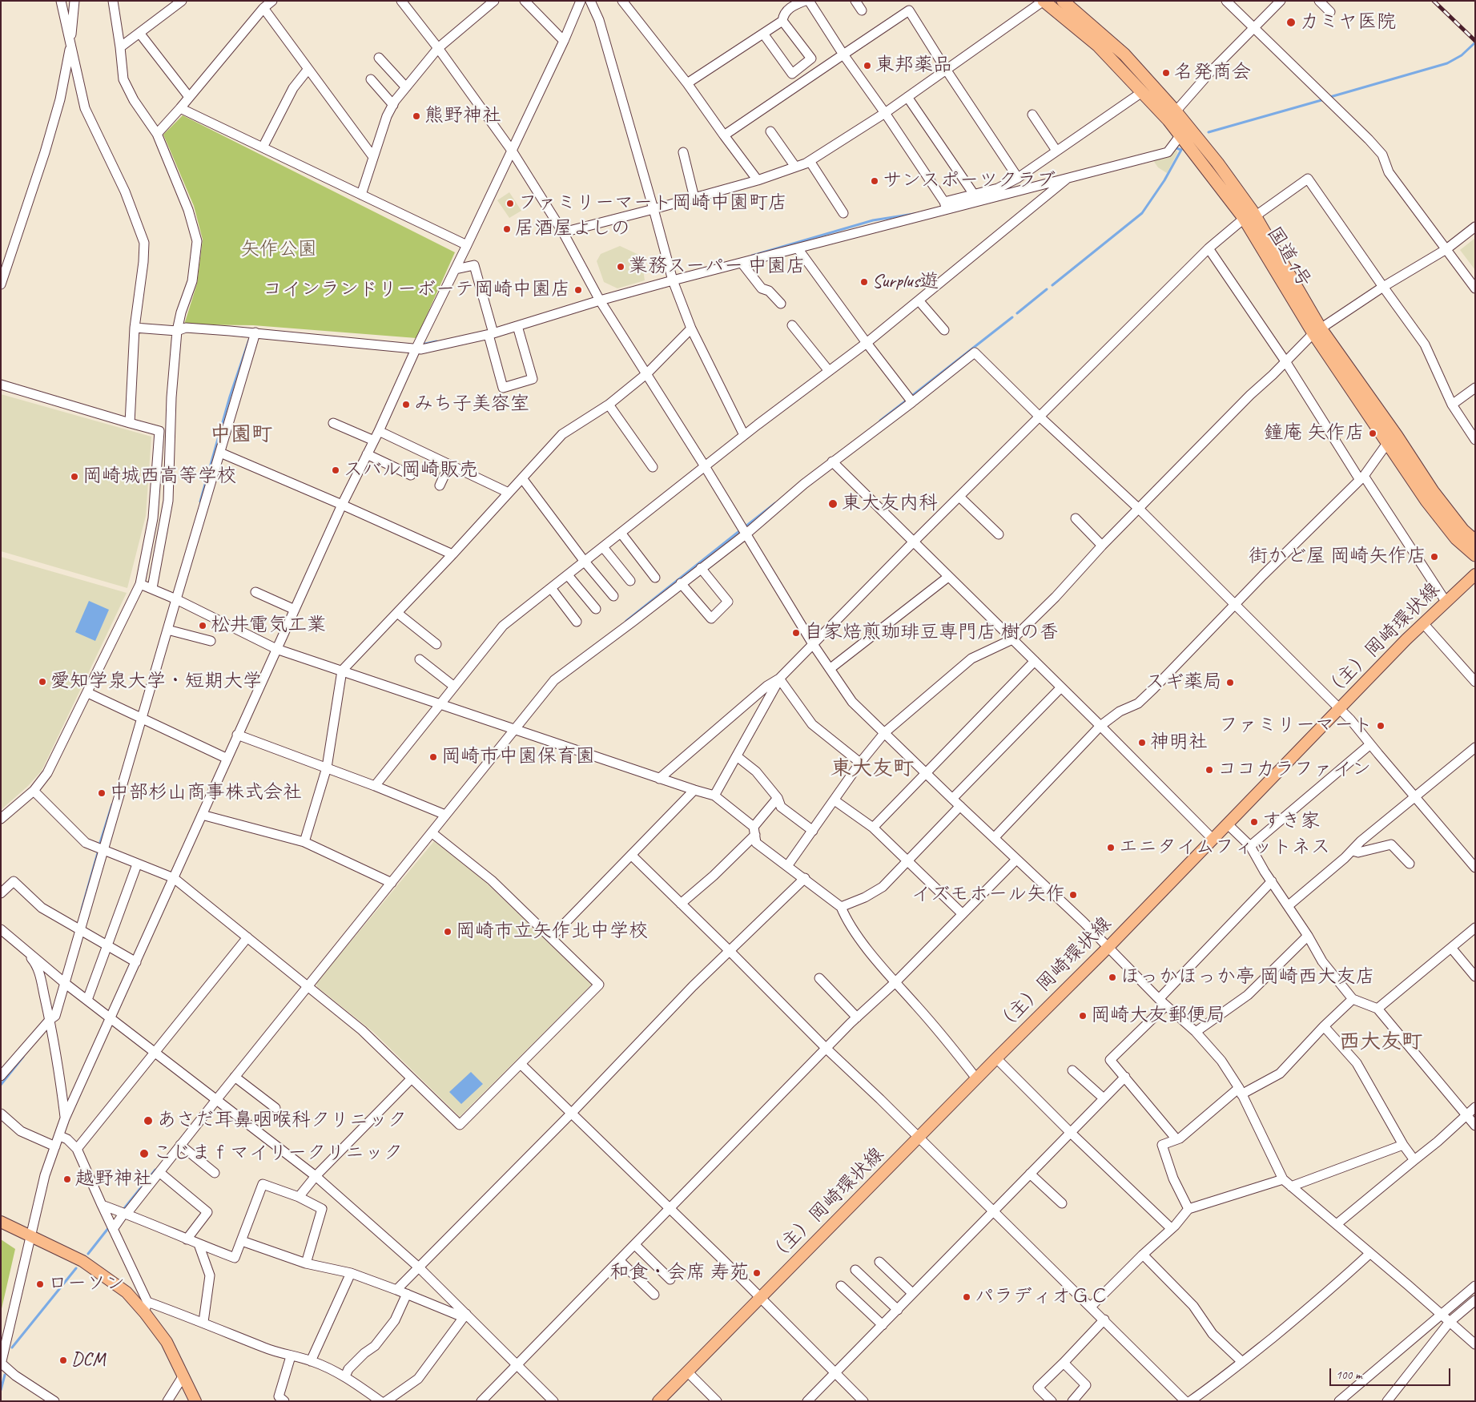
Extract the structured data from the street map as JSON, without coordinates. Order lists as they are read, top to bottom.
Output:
{
  "streets": {
    "highway": ["国道1号"],
    "main road": ["（主）岡崎環状線"]
  },
  "districts": ["中園町", "東大友町", "西大友町"],
  "parks": ["矢作公園"],
  "places": [
    "カミヤ医院",
    "東邦薬品",
    "名発商会",
    "熊野神社",
    "サンスポーツクラブ",
    "ファミリーマート岡崎中園町店",
    "居酒屋よしの",
    "業務スーパー 中園店",
    "Surplus遊",
    "コインランドリーボーテ岡崎中園店",
    "みち子美容室",
    "鐘庵 矢作店",
    "スバル岡崎販売",
    "岡崎城西高等学校",
    "東大友内科",
    "街かど屋 岡崎矢作店",
    "松井電気工業",
    "自家焙煎珈琲豆専門店 樹の香",
    "愛知学泉大学・短期大学",
    "スギ薬局",
    "ファミリーマート",
    "神明社",
    "岡崎市中園保育園",
    "ココカラファイン",
    "中部杉山商事株式会社",
    "すき家",
    "エニタイムフィットネス",
    "イズモホール矢作",
    "岡崎市立矢作北中学校",
    "ほっかほっか亭 岡崎西大友店",
    "岡崎大友郵便局",
    "あさだ耳鼻咽喉科クリニック",
    "こじまｆマイリークリニック",
    "越野神社",
    "和食・会席 寿苑",
    "ローソン",
    "パラディオＧＣ",
    "DCM"
  ],
  "scale_bar": "100 m"
}
